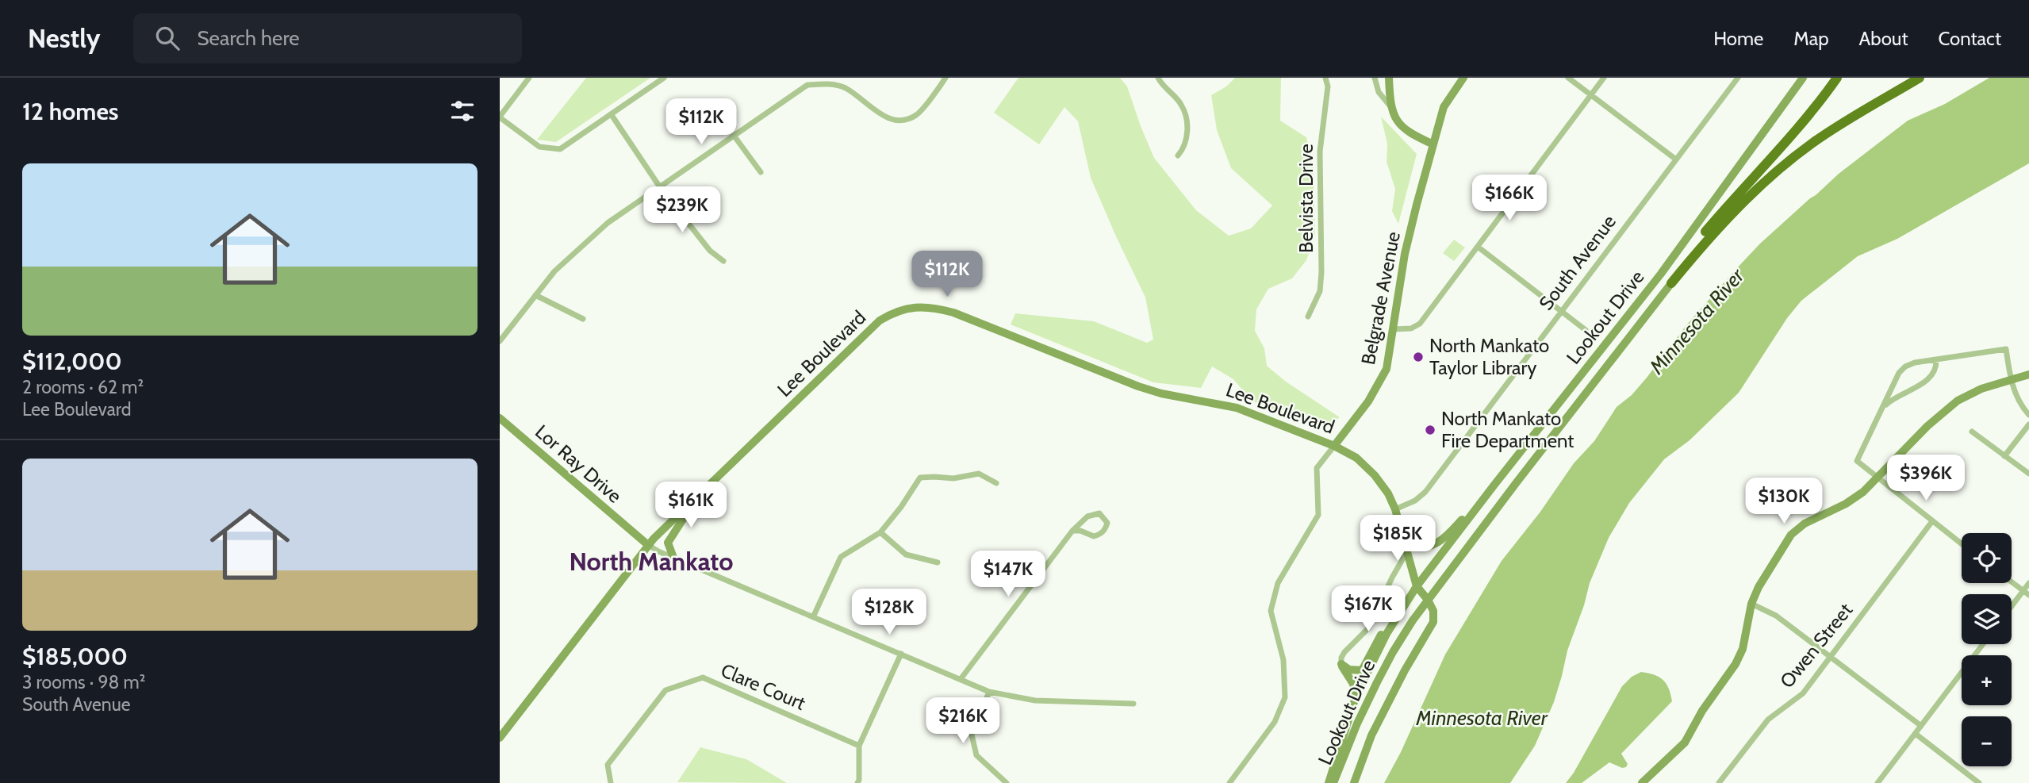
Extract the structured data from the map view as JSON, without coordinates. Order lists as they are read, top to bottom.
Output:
{
  "streets": {
    "main road": [
      "Belgrade Avenue",
      "Lookout Drive",
      "Lee Boulevard",
      "Lor Ray Drive"
    ],
    "street": [
      "Belvista Drive",
      "South Avenue",
      "Owen Street",
      "Clare Court"
    ]
  },
  "crossings": [
    ["South Avenue", "Lee Boulevard"],
    ["Belgrade Avenue", "Lee Boulevard"],
    ["Lookout Drive", "Lee Boulevard"],
    ["Lee Boulevard", "Lor Ray Drive"]
  ],
  "districts": ["North Mankato"],
  "water": ["Minnesota River"],
  "places": ["North Mankato Taylor Library", "North Mankato Fire Department"],
  "page": {
    "header": "Nestly",
    "search": "Search here",
    "nav": [
      "Home",
      "Map",
      "About",
      "Contact"
    ],
    "heading": "12 homes",
    "price": [
      "$112K",
      "$166K",
      "$239K",
      "$112K",
      "$396K",
      "$130K",
      "$161K",
      "$185K",
      "$147K",
      "$167K",
      "$128K",
      "$216K"
    ],
    "list": [
      {
        "name": "$112,000",
        "note": "2 rooms · 62 m² · Lee Boulevard"
      },
      {
        "name": "$185,000",
        "note": "3 rooms · 98 m² · South Avenue"
      }
    ],
    "map_buttons": ["+", "−"]
  }
}
